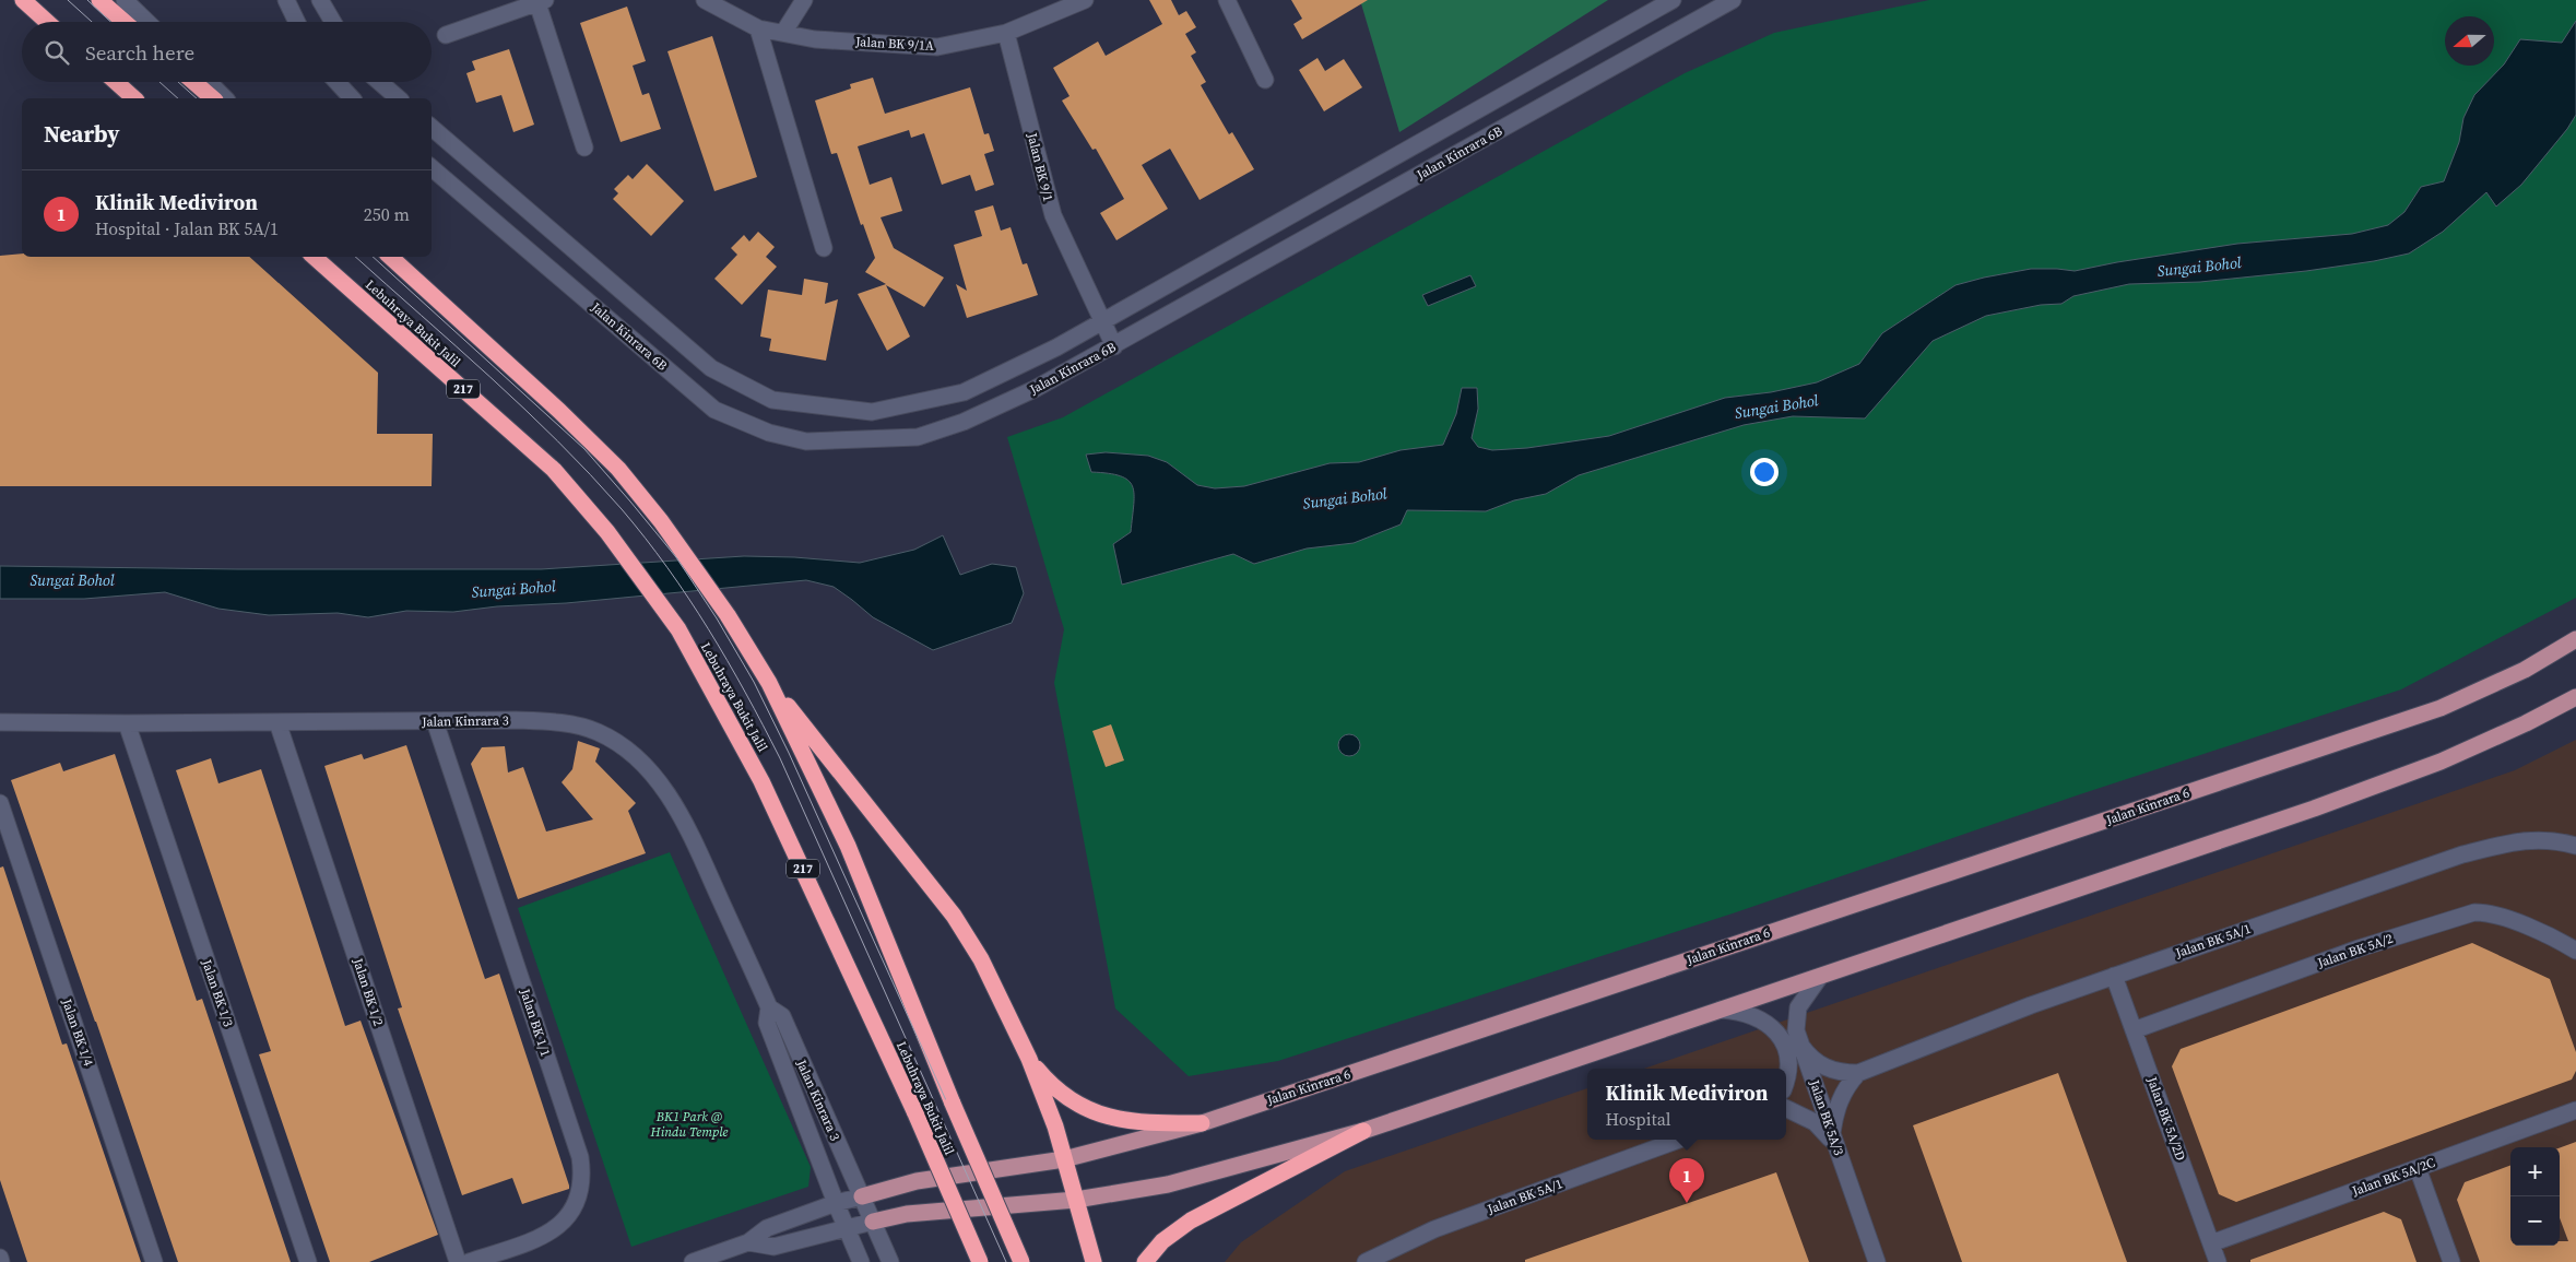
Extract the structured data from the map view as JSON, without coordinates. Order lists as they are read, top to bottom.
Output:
{
  "streets": {
    "highway": ["Lebuhraya Bukit Jalil", "217"],
    "main road": ["Jalan Kinrara 6"],
    "street": [
      "Jalan BK 9/1A",
      "Jalan Kinrara 6B",
      "Jalan BK 9/1",
      "Jalan Kinrara 3",
      "Jalan BK 5A/1",
      "Jalan BK 5A/2",
      "Jalan BK 1/2",
      "Jalan BK 1/3",
      "Jalan BK 1/1",
      "Jalan BK 1/4",
      "Jalan BK 5A/3",
      "Jalan BK 5A/2D",
      "Jalan BK 5A/2C"
    ]
  },
  "crossings": [
    ["Jalan BK 9/1A", "Jalan BK 9/1"],
    ["Jalan Kinrara 6B", "Jalan BK 9/1"],
    ["Jalan Kinrara 3", "Jalan Kinrara 6"],
    ["Jalan Kinrara 3", "Jalan BK 1/2"],
    ["Jalan Kinrara 3", "Jalan BK 1/3"],
    ["Jalan Kinrara 3", "Jalan BK 1/1"],
    ["Jalan BK 5A/1", "Jalan BK 5A/3"],
    ["Jalan BK 5A/1", "Jalan BK 5A/2D"],
    ["Jalan BK 5A/2", "Jalan BK 5A/2D"],
    ["Jalan BK 5A/2D", "Jalan BK 5A/2C"]
  ],
  "water": ["Sungai Bohol"],
  "parks": ["BK1 Park @ Hindu Temple"],
  "north": "left",
  "page": {
    "search": "Search here",
    "heading": "Nearby",
    "list": [
      {
        "mark": "1",
        "name": "Klinik Mediviron",
        "note": "Hospital · Jalan BK 5A/1",
        "value": "250 m"
      }
    ],
    "popup": ["Klinik Mediviron", "Hospital"],
    "map_buttons": ["+", "−"],
    "pins": "1"
  }
}
